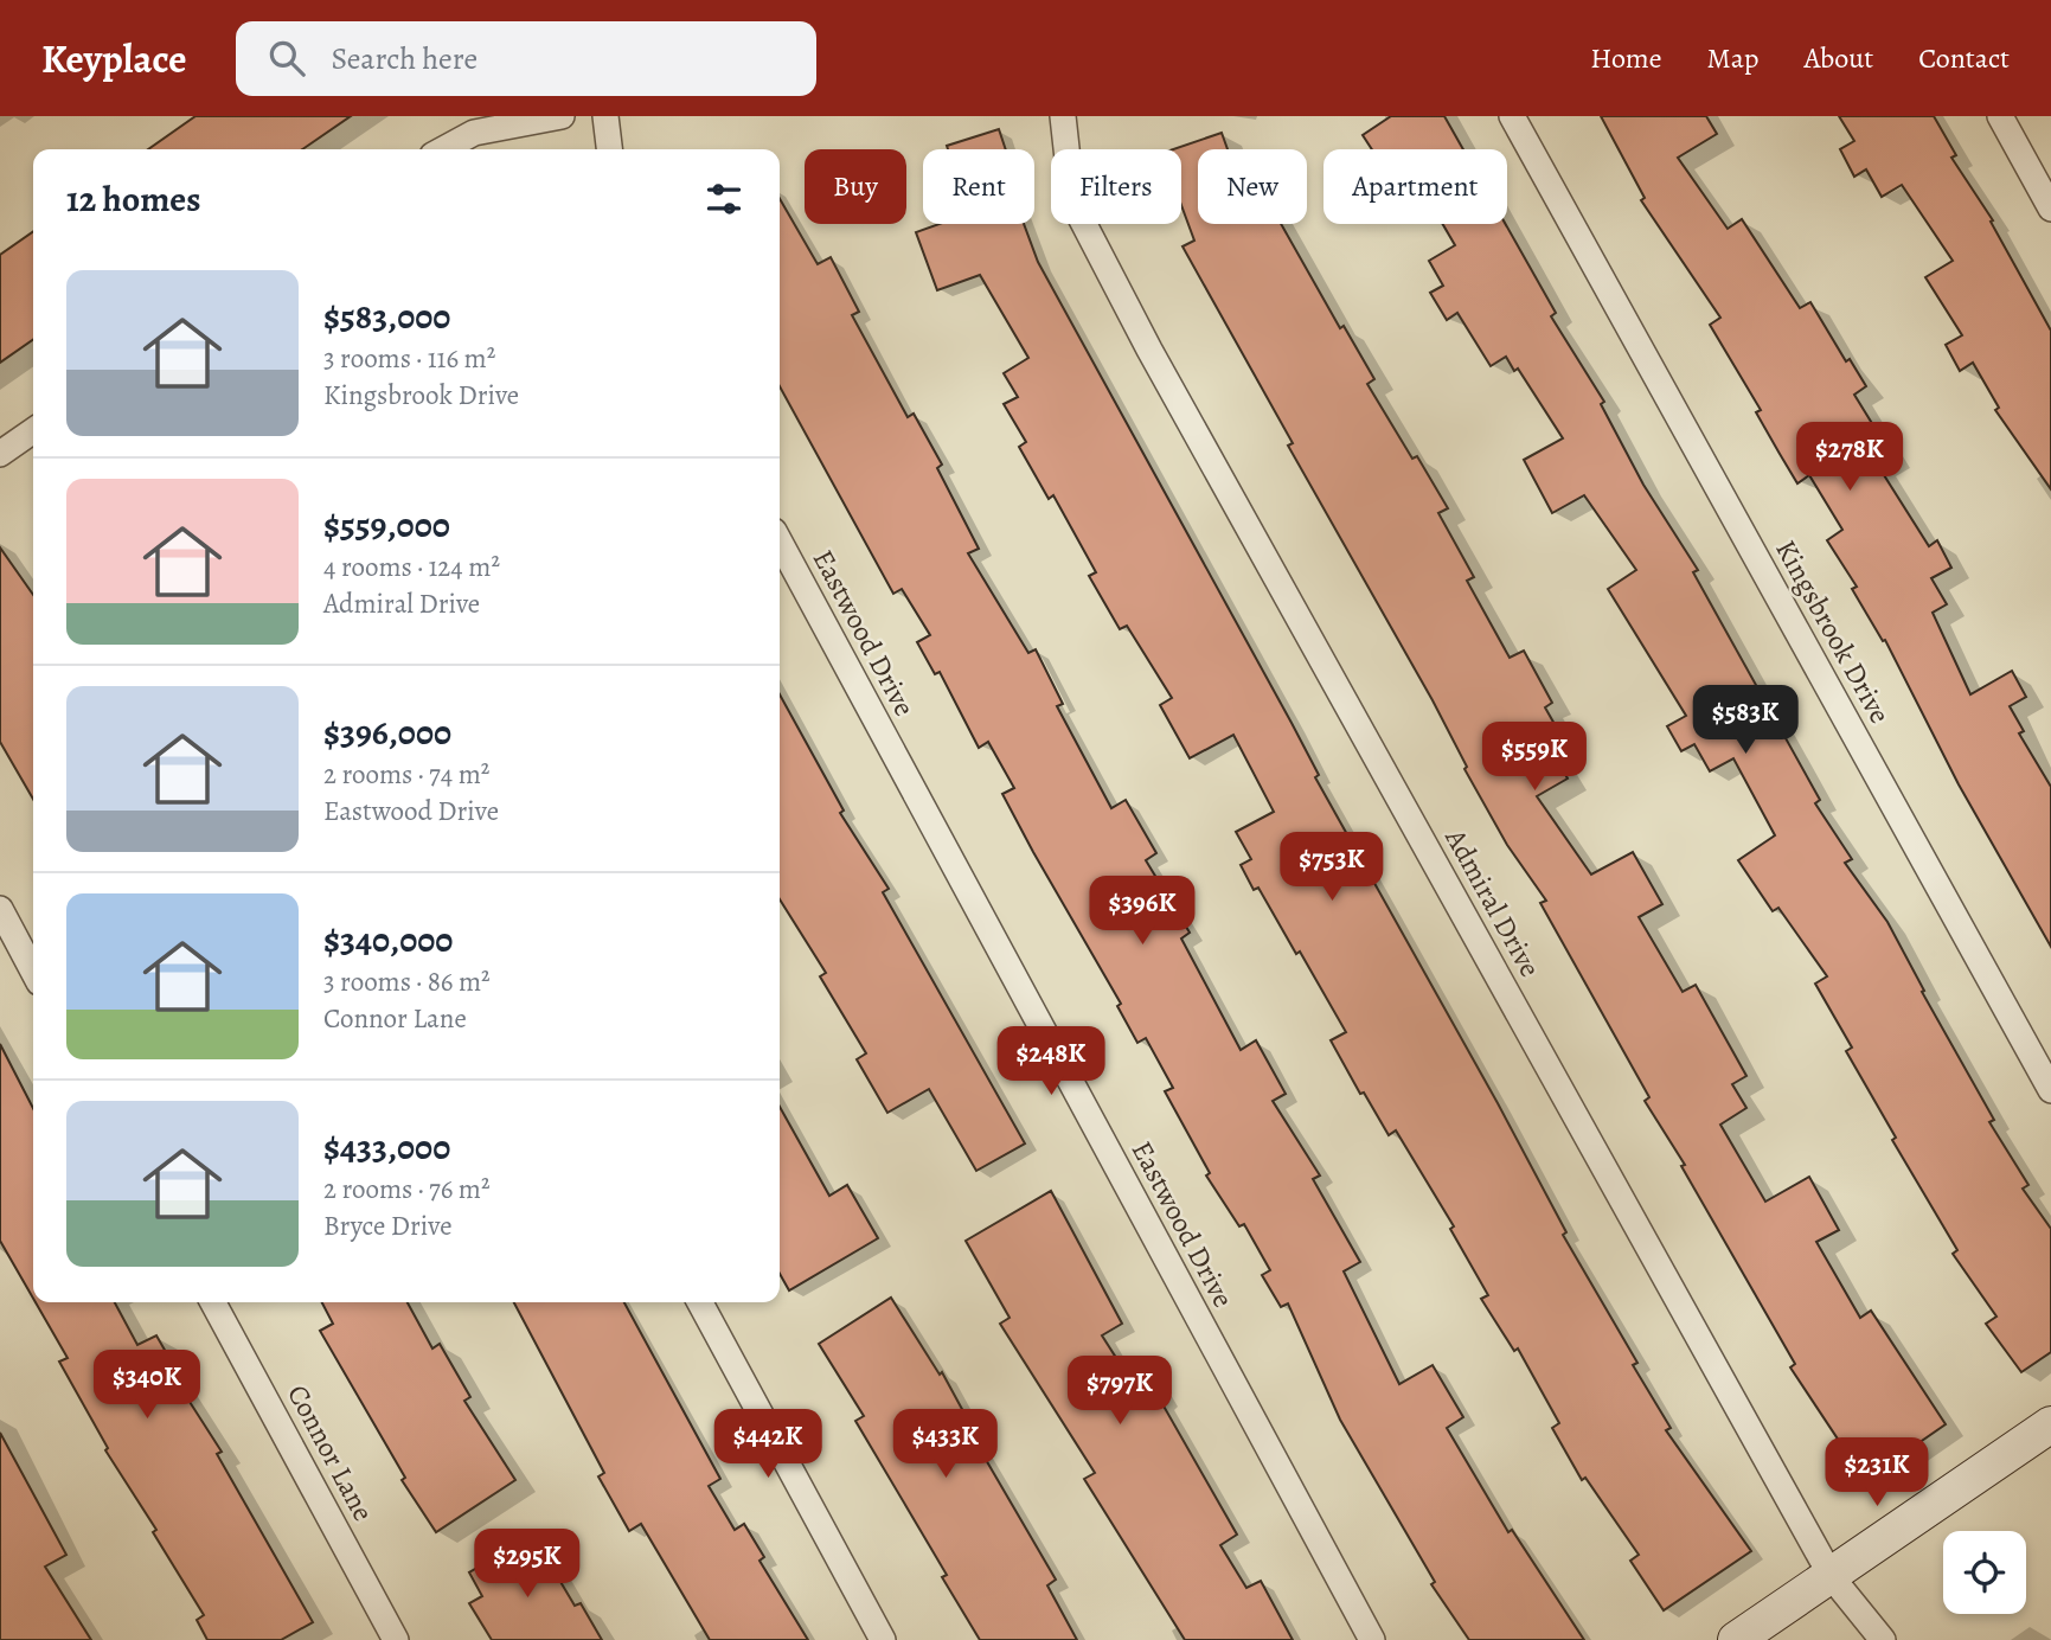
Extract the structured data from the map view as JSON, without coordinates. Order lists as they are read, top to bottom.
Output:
{
  "streets": {
    "street": [
      "Kingsbrook Drive",
      "Eastwood Drive",
      "Admiral Drive",
      "Connor Lane"
    ]
  },
  "page": {
    "header": "Keyplace",
    "search": "Search here",
    "nav": [
      "Home",
      "Map",
      "About",
      "Contact"
    ],
    "chip": [
      "Buy",
      "Rent",
      "Filters",
      "New",
      "Apartment"
    ],
    "heading": "12 homes",
    "list": [
      {
        "name": "$583,000",
        "note": "3 rooms · 116 m² · Kingsbrook Drive"
      },
      {
        "name": "$559,000",
        "note": "4 rooms · 124 m² · Admiral Drive"
      },
      {
        "name": "$396,000",
        "note": "2 rooms · 74 m² · Eastwood Drive"
      },
      {
        "name": "$340,000",
        "note": "3 rooms · 86 m² · Connor Lane"
      },
      {
        "name": "$433,000",
        "note": "2 rooms · 76 m² · Bryce Drive"
      }
    ],
    "price": [
      "$278K",
      "$583K",
      "$559K",
      "$753K",
      "$396K",
      "$248K",
      "$340K",
      "$797K",
      "$442K",
      "$433K",
      "$231K",
      "$295K"
    ]
  }
}
